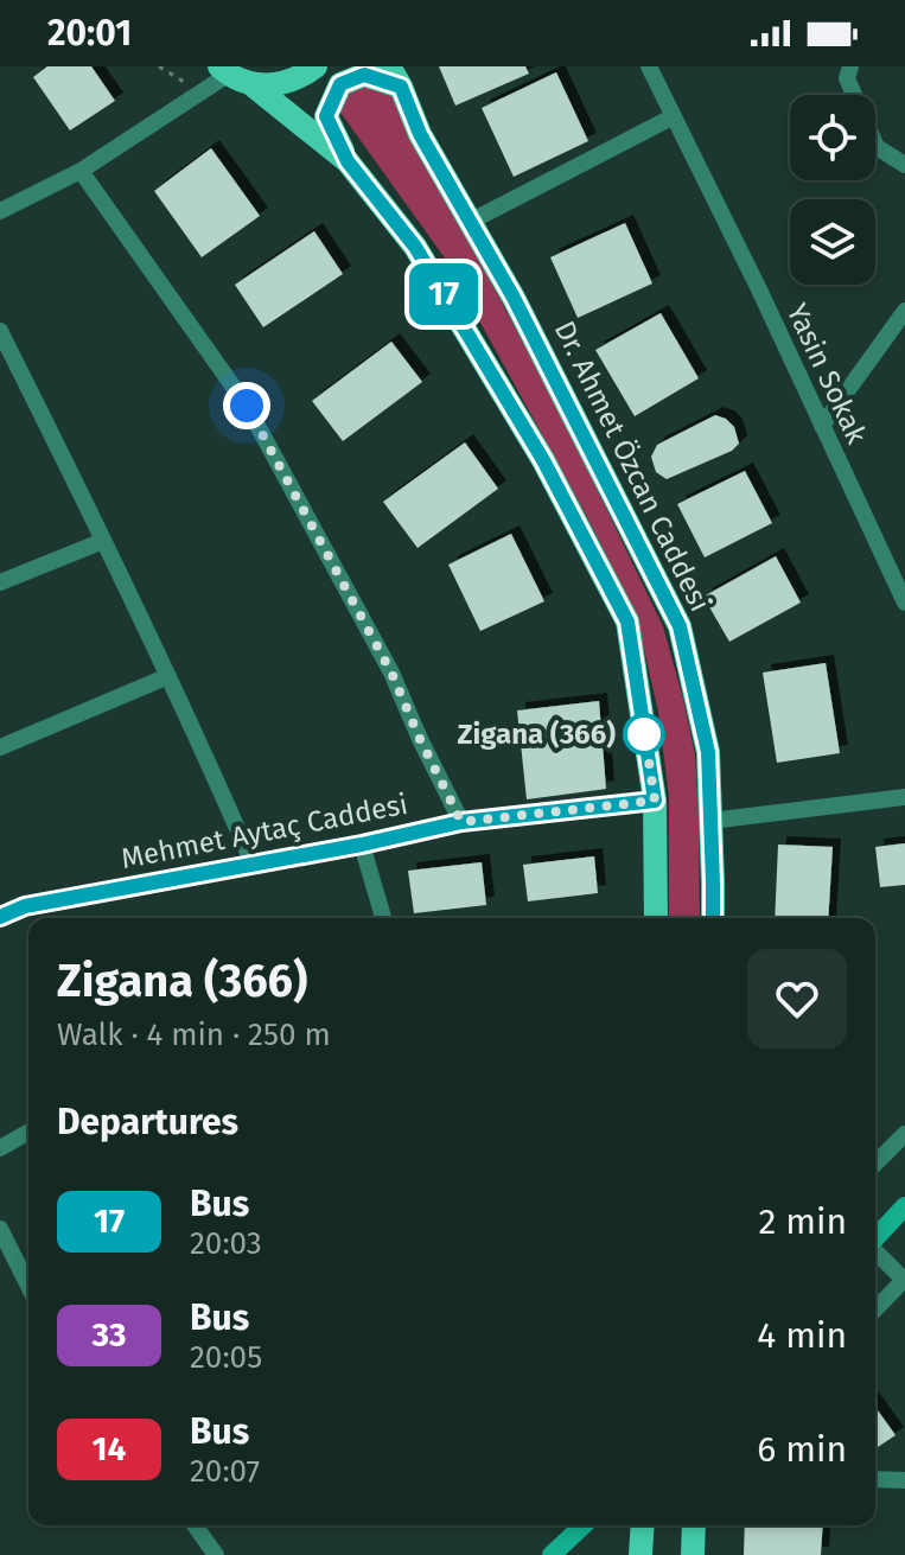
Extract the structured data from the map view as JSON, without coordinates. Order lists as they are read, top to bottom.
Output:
{
  "streets": {
    "main road": ["Dr. Ahmet Özcan Caddesi"],
    "street": ["Yasin Sokak", "Mehmet Aytaç Caddesi"]
  },
  "places": ["Zigana (366)"],
  "lines": ["bus line 17"],
  "page": {
    "status": "20:01",
    "on_map": "17",
    "heading": [
      ["Zigana (366)", "Walk · 4 min · 250 m"],
      "Departures"
    ],
    "list": [
      {
        "mark": "17",
        "name": "Bus",
        "note": "20:03",
        "value": "2 min"
      },
      {
        "mark": "33",
        "name": "Bus",
        "note": "20:05",
        "value": "4 min"
      },
      {
        "mark": "14",
        "name": "Bus",
        "note": "20:07",
        "value": "6 min"
      }
    ]
  }
}
